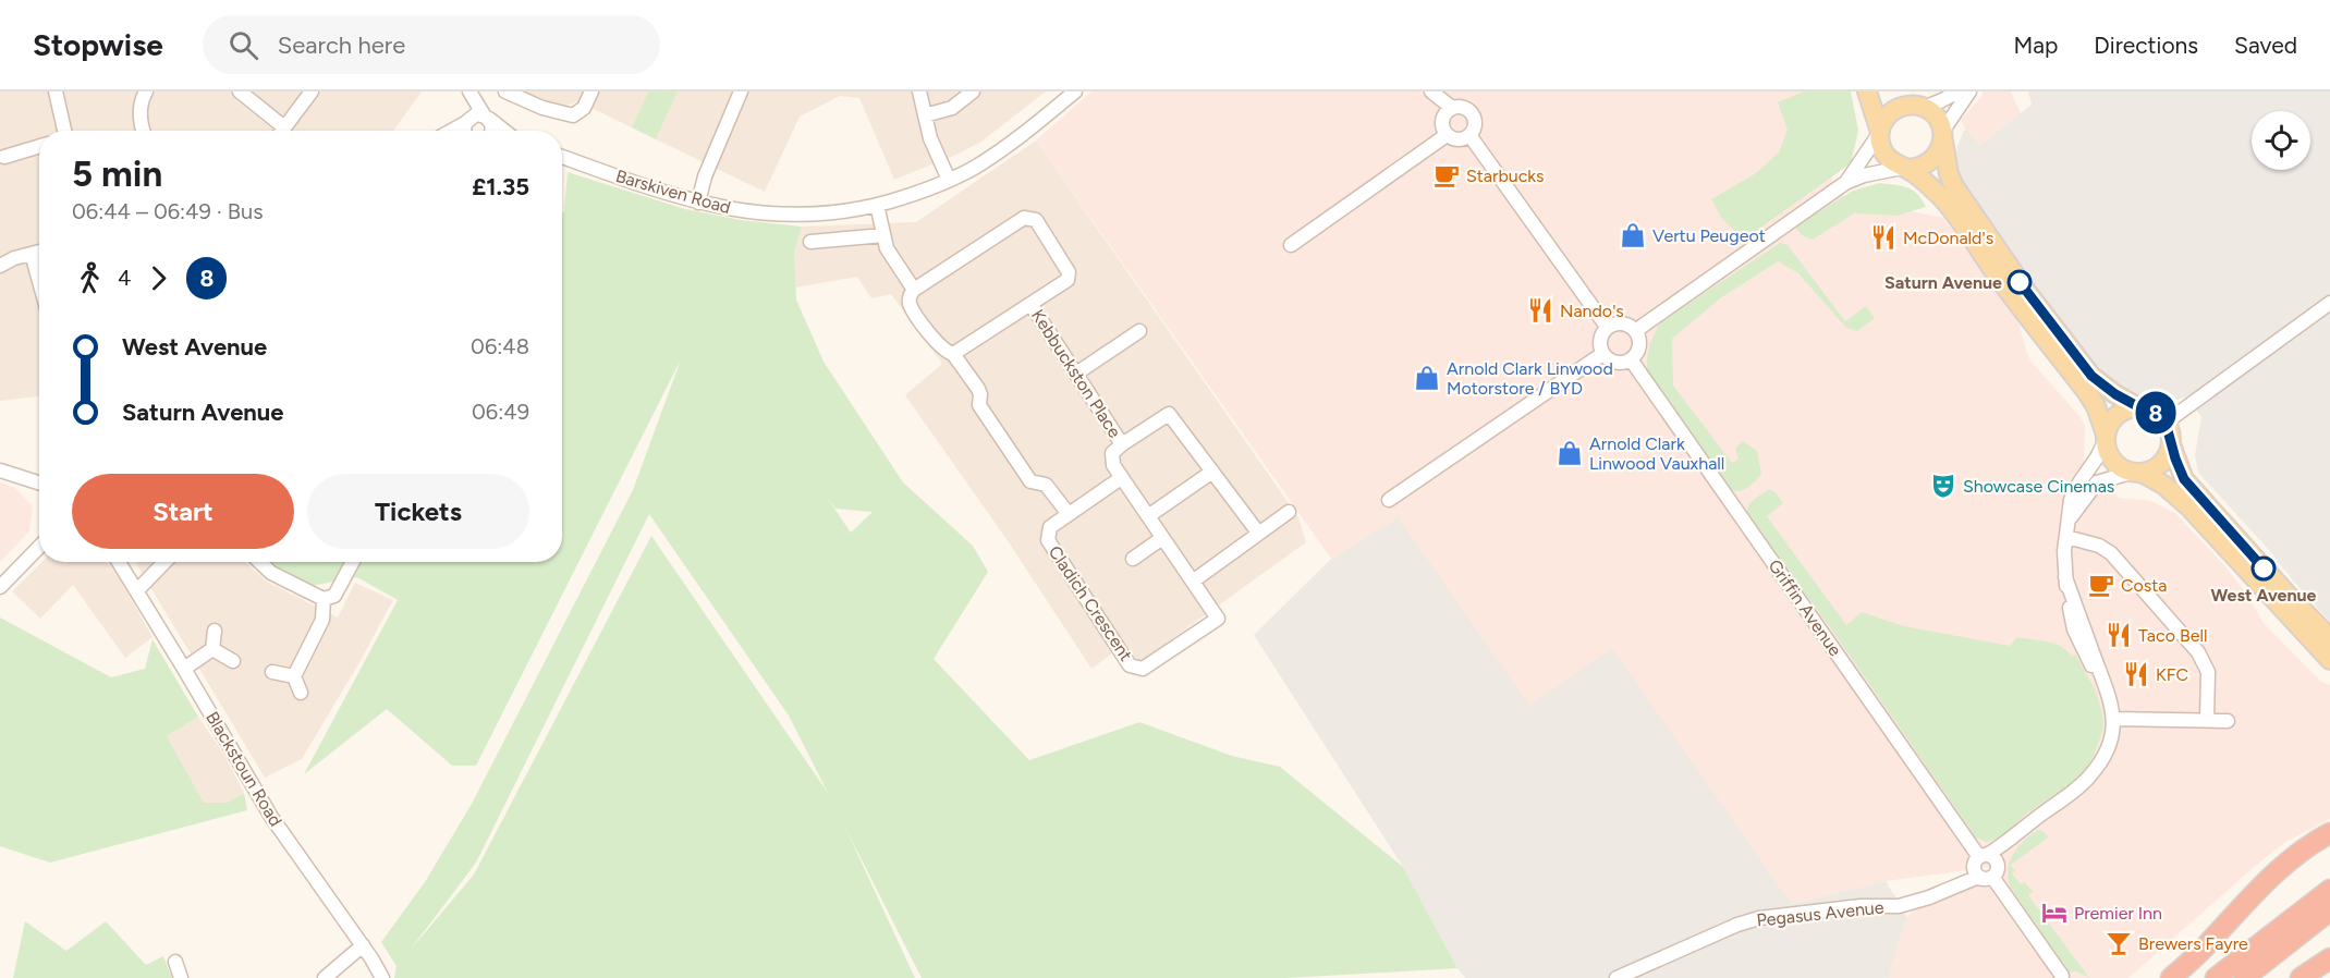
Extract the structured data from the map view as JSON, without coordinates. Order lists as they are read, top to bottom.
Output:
{
  "streets": {
    "street": [
      "Barskiven Road",
      "Kebbuckston Place",
      "Cladich Crescent",
      "Griffin Avenue",
      "Blackstoun Road",
      "Pegasus Avenue"
    ]
  },
  "places": {
    "cafe": ["Starbucks", "Costa"],
    "shop": ["Vertu Peugeot", "Arnold Clark Linwood Motorstore / BYD", "Arnold Clark Linwood Vauxhall"],
    "restaurant": [
      "McDonald's",
      "Nando's",
      "Taco Bell",
      "KFC"
    ],
    "other": ["Saturn Avenue", "West Avenue"],
    "theatre": ["Showcase Cinemas"],
    "hotel": ["Premier Inn"],
    "bar": ["Brewers Fayre"]
  },
  "lines": ["bus line 8"],
  "page": {
    "header": "Stopwise",
    "search": "Search here",
    "nav": ["Map", "Directions", "Saved"],
    "on_map": "8",
    "heading": ["5 min", "06:44 – 06:49 · Bus", "£1.35"],
    "legs": ["4", "8"],
    "list": [
      {
        "name": "West Avenue",
        "value": "06:48"
      },
      {
        "name": "Saturn Avenue",
        "value": "06:49"
      }
    ],
    "buttons": ["Start", "Tickets"]
  }
}
